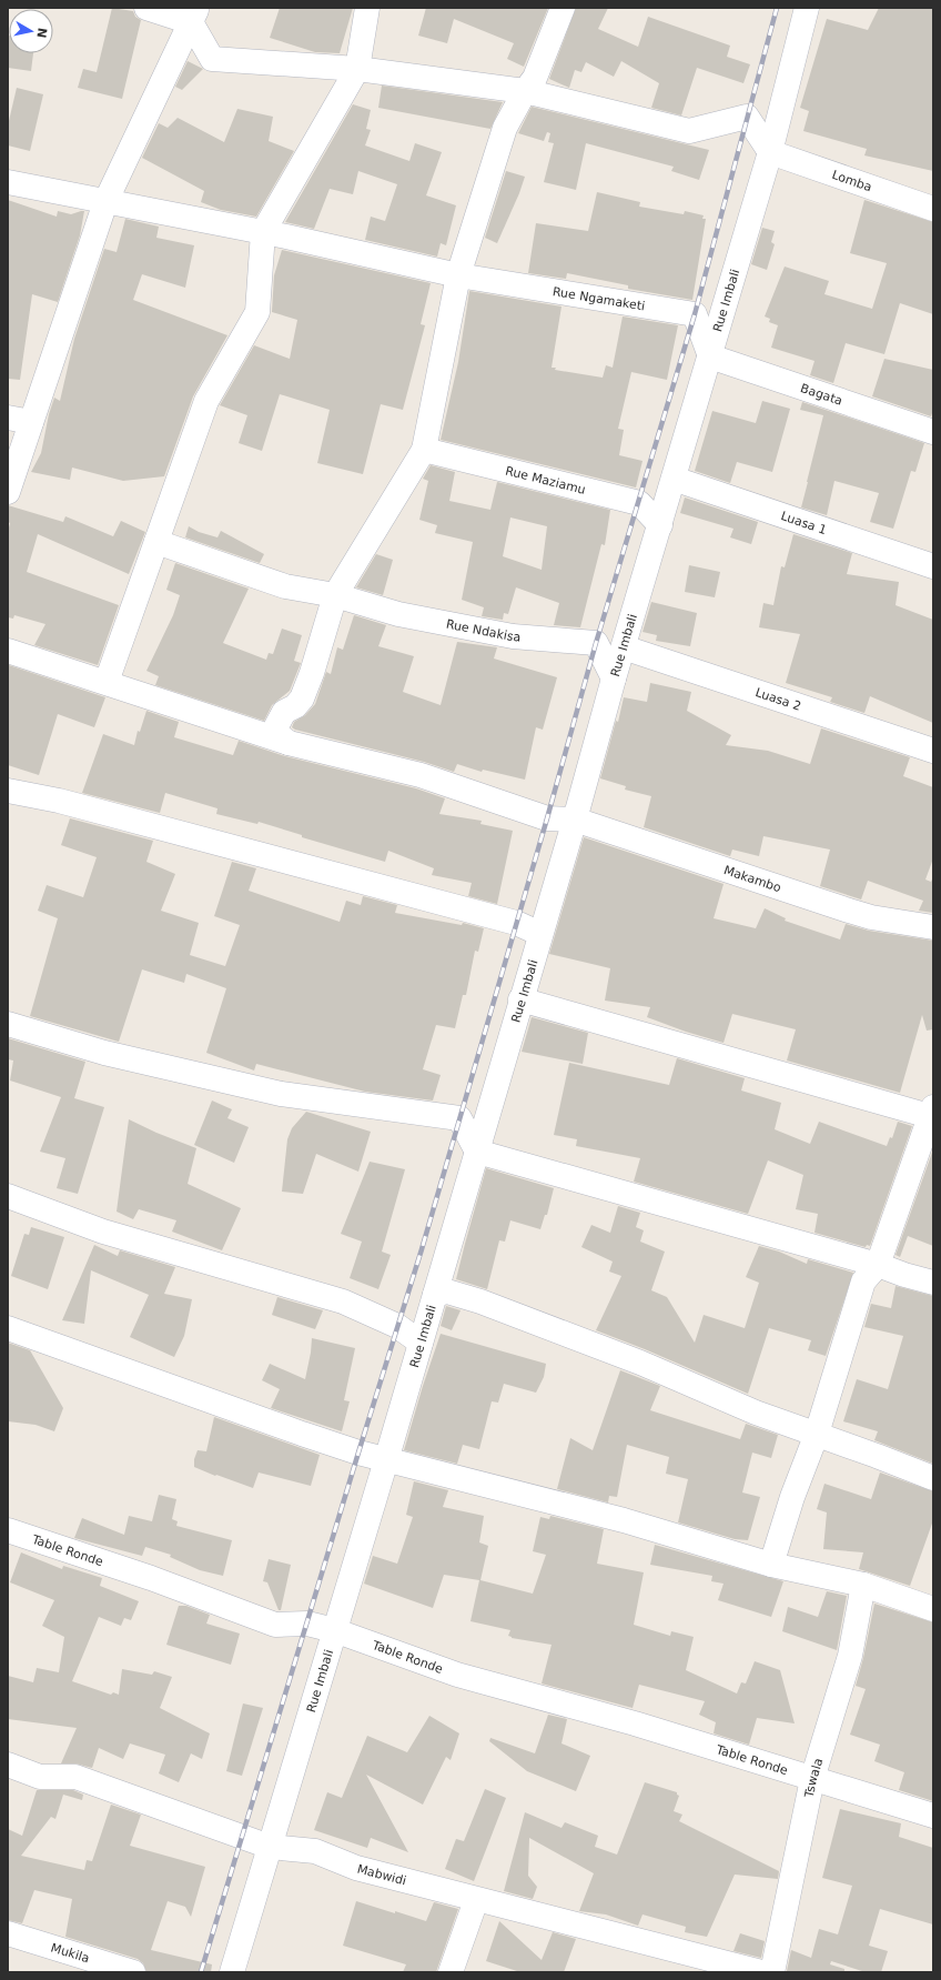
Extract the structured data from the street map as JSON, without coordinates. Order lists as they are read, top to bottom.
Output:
{
  "streets": {
    "street": [
      "Lomba",
      "Rue Ngamaketi",
      "Rue Imbali",
      "Bagata",
      "Rue Maziamu",
      "Luasa 1",
      "Rue Ndakisa",
      "Luasa 2",
      "Makambo",
      "Table Ronde",
      "Tswala",
      "Mabwidi",
      "Mukila"
    ]
  },
  "crossings": [
    ["Lomba", "Rue Imbali"],
    ["Rue Ngamaketi", "Rue Imbali"],
    ["Rue Ngamaketi", "Bagata"],
    ["Rue Imbali", "Bagata"],
    ["Rue Imbali", "Rue Maziamu"],
    ["Rue Imbali", "Luasa 1"],
    ["Rue Imbali", "Rue Ndakisa"],
    ["Rue Imbali", "Luasa 2"],
    ["Rue Imbali", "Makambo"],
    ["Rue Imbali", "Table Ronde"],
    ["Rue Imbali", "Mabwidi"],
    ["Table Ronde", "Tswala"]
  ],
  "north": "right"
}
